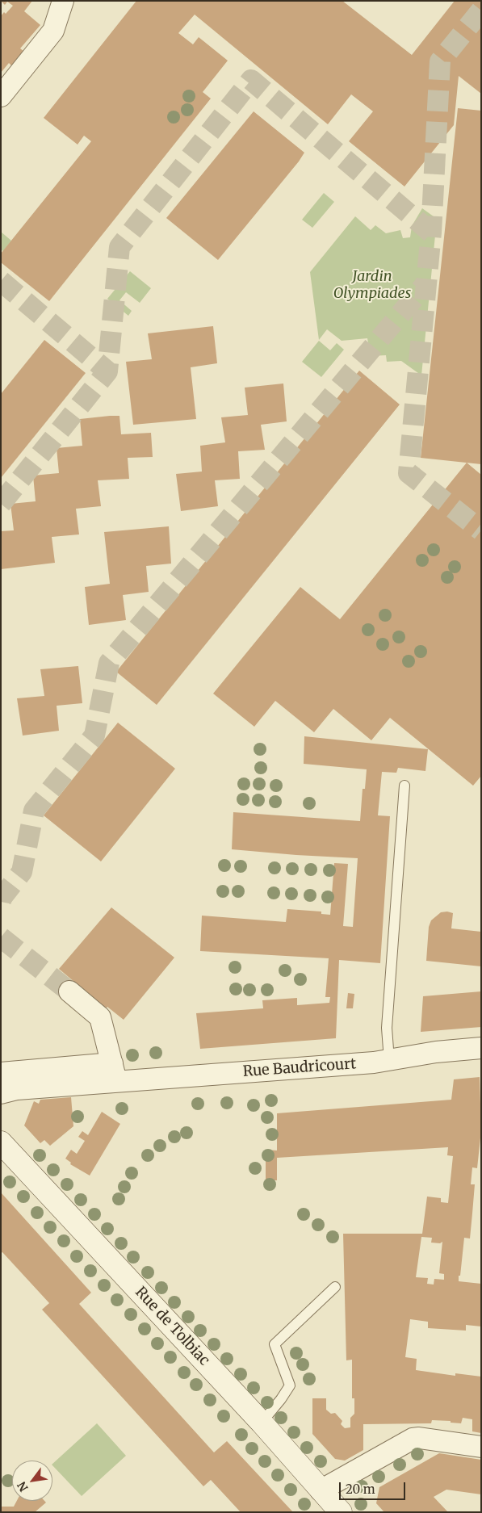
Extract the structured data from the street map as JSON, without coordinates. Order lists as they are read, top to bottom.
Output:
{
  "streets": {
    "main road": ["Rue de Tolbiac"],
    "street": ["Rue Baudricourt"]
  },
  "parks": ["Jardin Olympiades"],
  "scale_bar": "20 m",
  "north": "bottom left"
}
